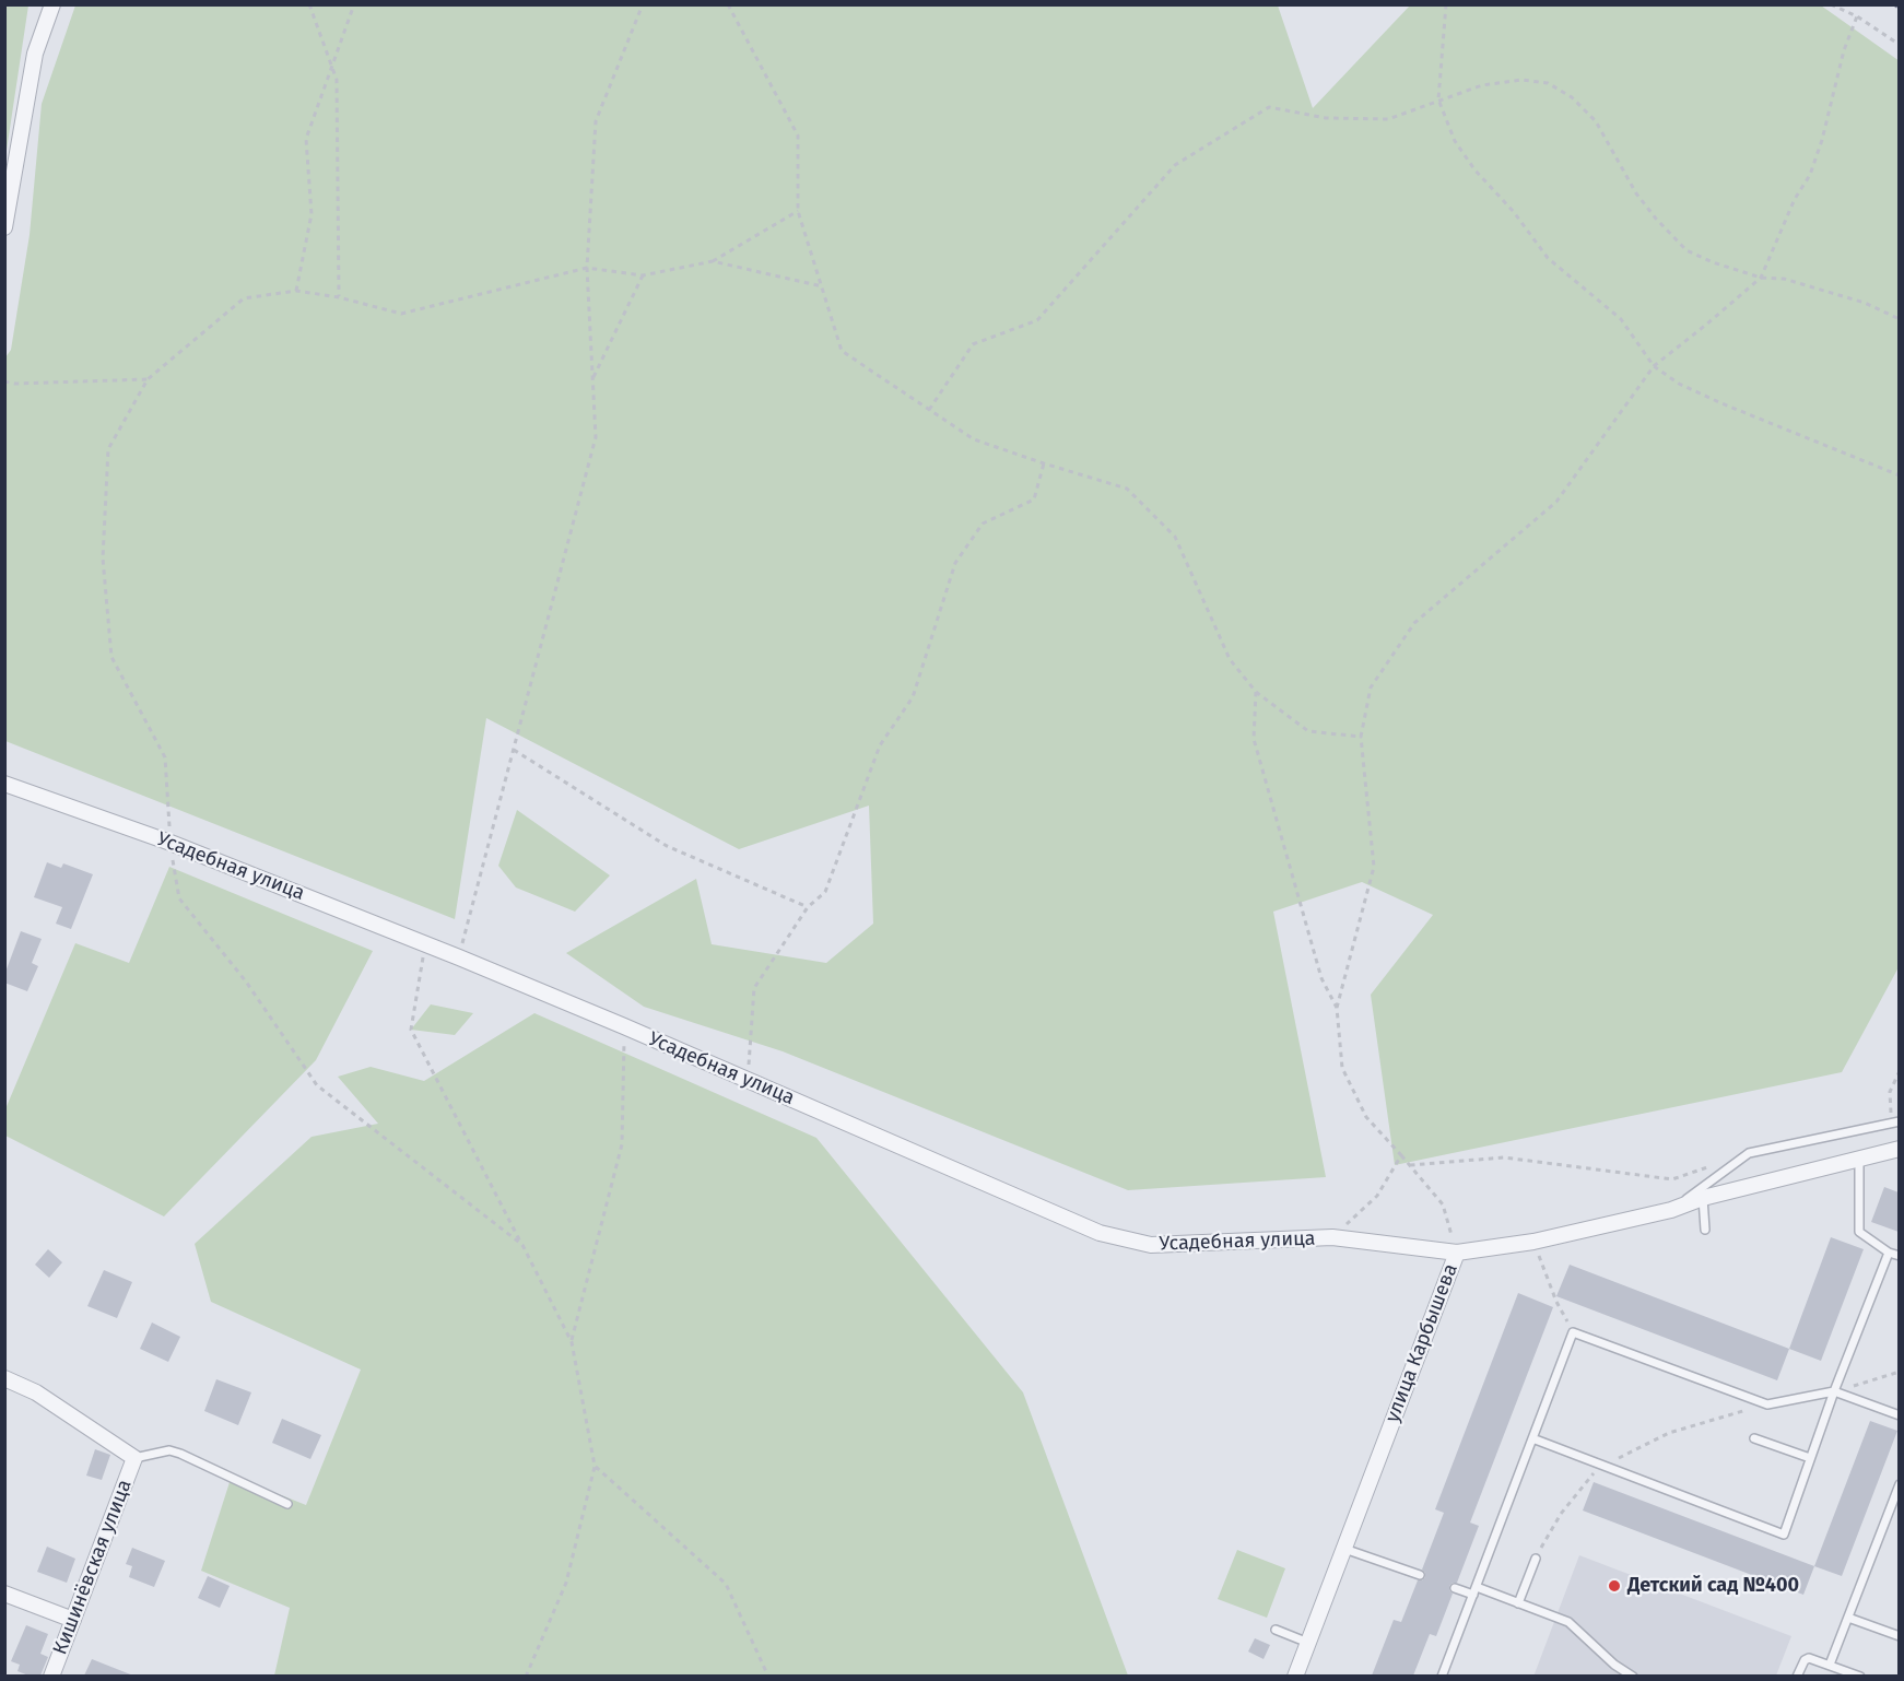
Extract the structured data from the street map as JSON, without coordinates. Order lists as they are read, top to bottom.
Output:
{
  "streets": {
    "street": ["Усадебная улица", "улица Карбышева", "Кишинёвская улица"]
  },
  "crossings": [
    ["Усадебная улица", "улица Карбышева"]
  ],
  "places": ["Детский сад №400"]
}
